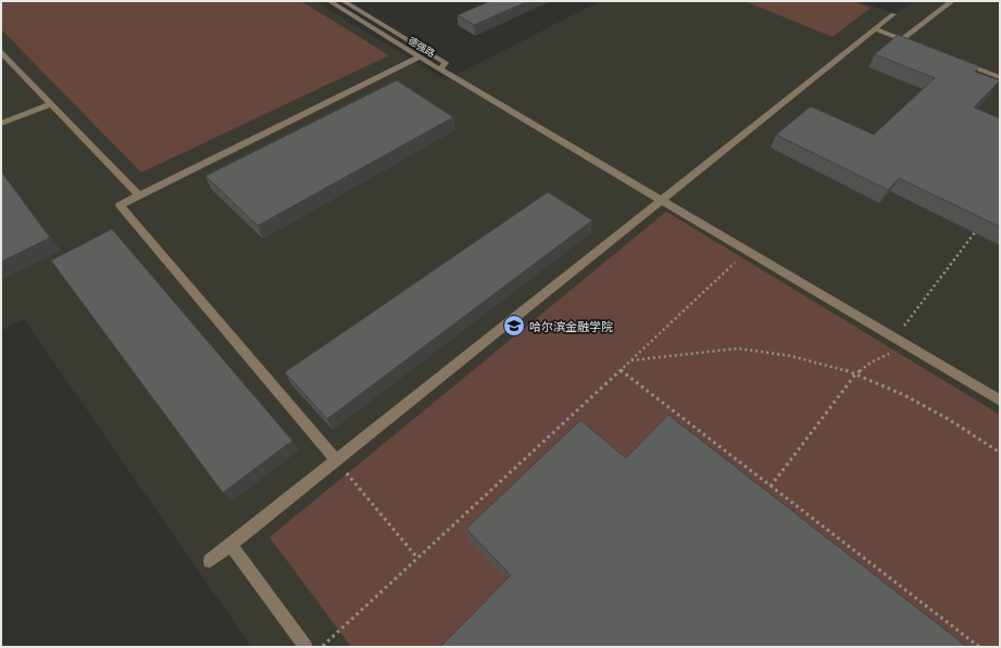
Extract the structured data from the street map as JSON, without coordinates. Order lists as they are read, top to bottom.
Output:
{
  "streets": {
    "street": ["德强路"]
  },
  "places": {
    "school or university": ["哈尔滨金融学院"]
  }
}
